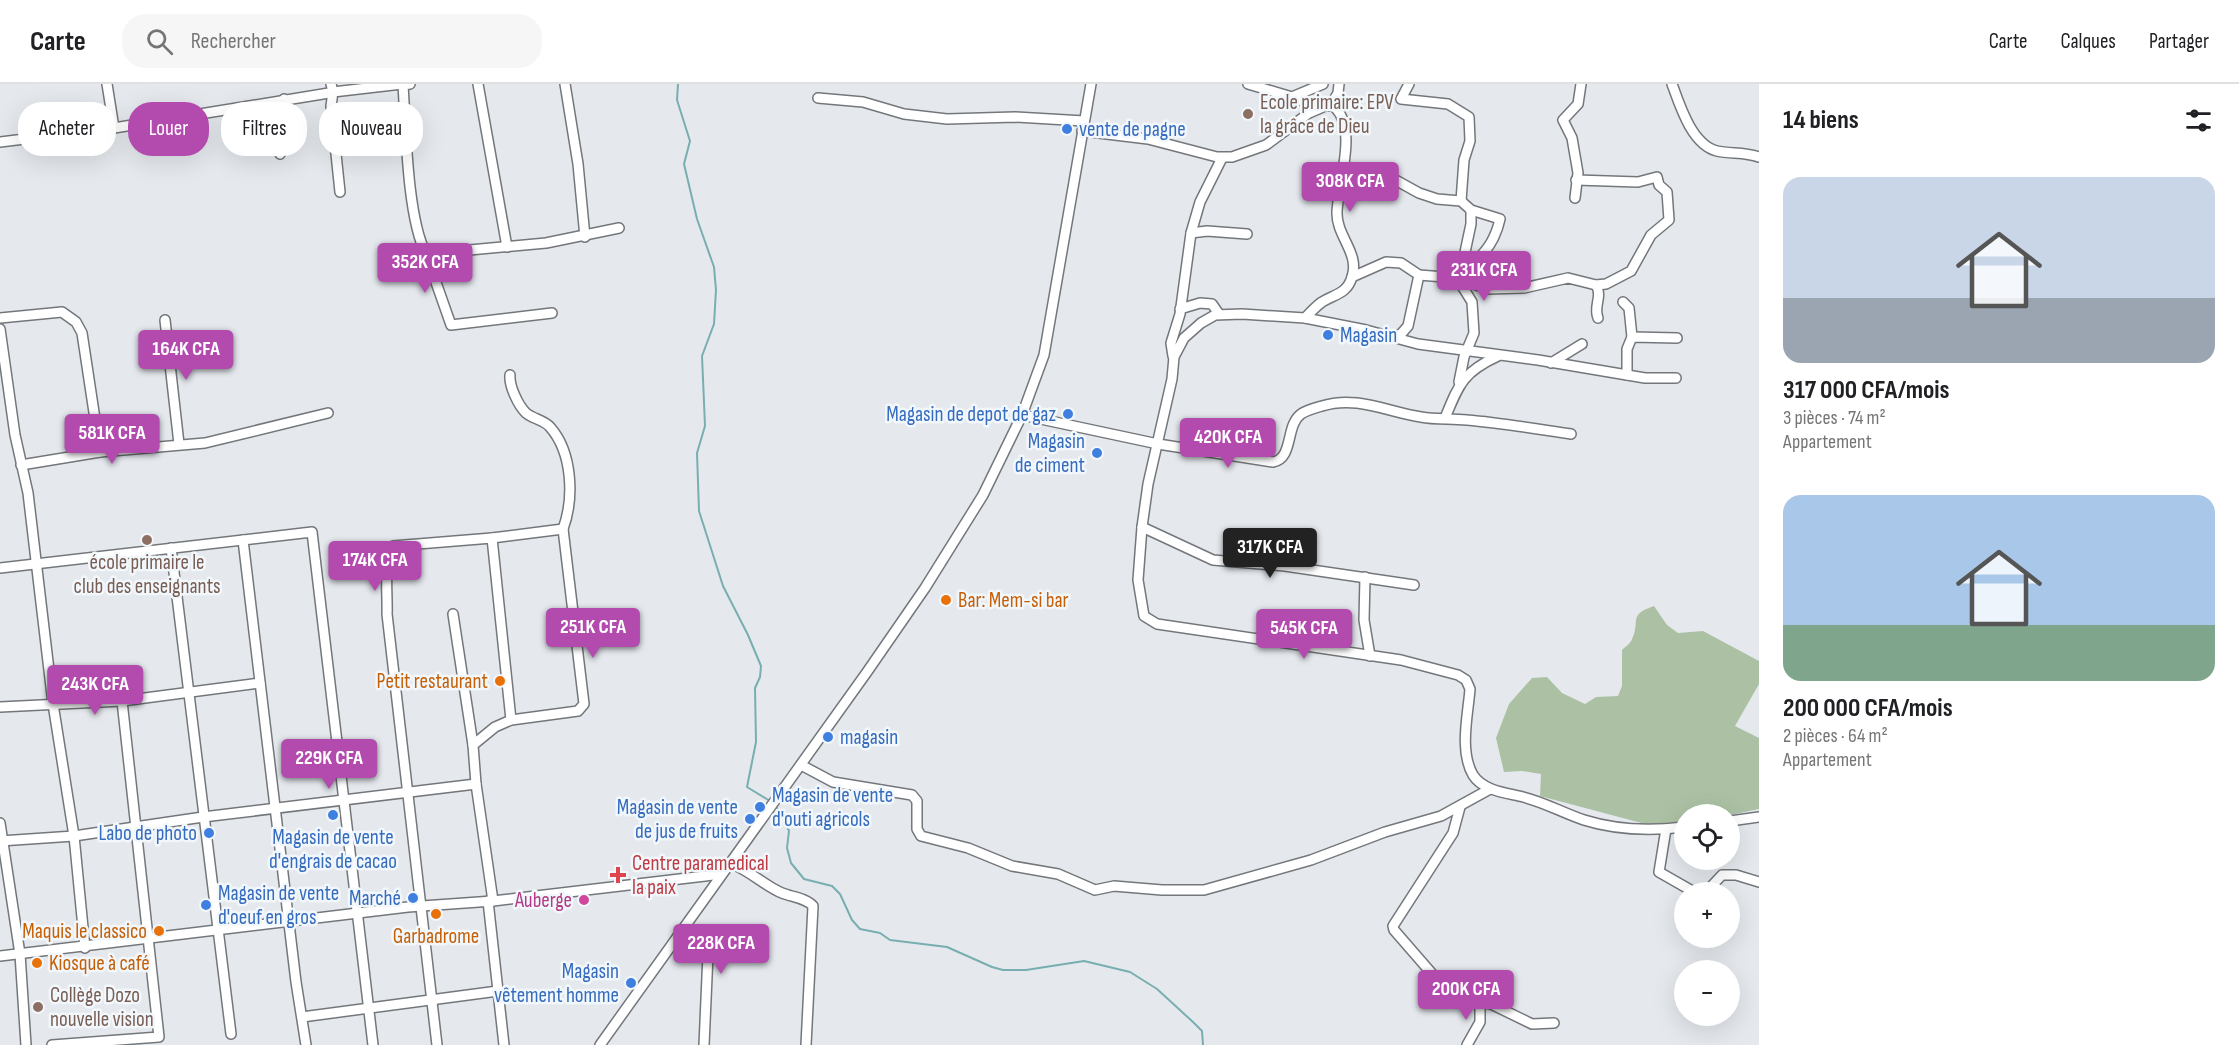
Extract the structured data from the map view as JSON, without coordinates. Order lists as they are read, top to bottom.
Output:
{
  "places": {
    "other": [
      "Ecole primaire: EPV la grâce de Dieu",
      "vente de pagne",
      "Magasin",
      "Magasin de depot de gaz",
      "Magasin de ciment",
      "école primaire le club des enseignants",
      "Bar: Mem-si bar",
      "Petit restaurant",
      "magasin",
      "Magasin de vente d'outi agricols",
      "Magasin de vente d'engrais de cacao",
      "Magasin de vente de jus de fruits",
      "Labo de photo",
      "Marché",
      "Auberge",
      "Magasin de vente d'oeuf en gros",
      "Garbadrome",
      "Maquis le classico",
      "Kiosque à café",
      "Magasin vêtement homme",
      "Collège Dozo nouvelle vision"
    ],
    "health": ["Centre paramedical la paix"]
  },
  "page": {
    "header": "Carte",
    "search": "Rechercher",
    "nav": ["Carte", "Calques", "Partager"],
    "heading": "14 biens",
    "chip": [
      "Acheter",
      "Louer",
      "Filtres",
      "Nouveau"
    ],
    "list": [
      {
        "name": "317 000 CFA/mois",
        "note": "3 pièces · 74 m² · Appartement"
      },
      {
        "name": "200 000 CFA/mois",
        "note": "2 pièces · 64 m² · Appartement"
      }
    ],
    "price": [
      "308K CFA",
      "352K CFA",
      "231K CFA",
      "164K CFA",
      "581K CFA",
      "420K CFA",
      "317K CFA",
      "174K CFA",
      "251K CFA",
      "545K CFA",
      "243K CFA",
      "229K CFA",
      "228K CFA",
      "200K CFA"
    ],
    "map_buttons": ["+", "−"]
  }
}
